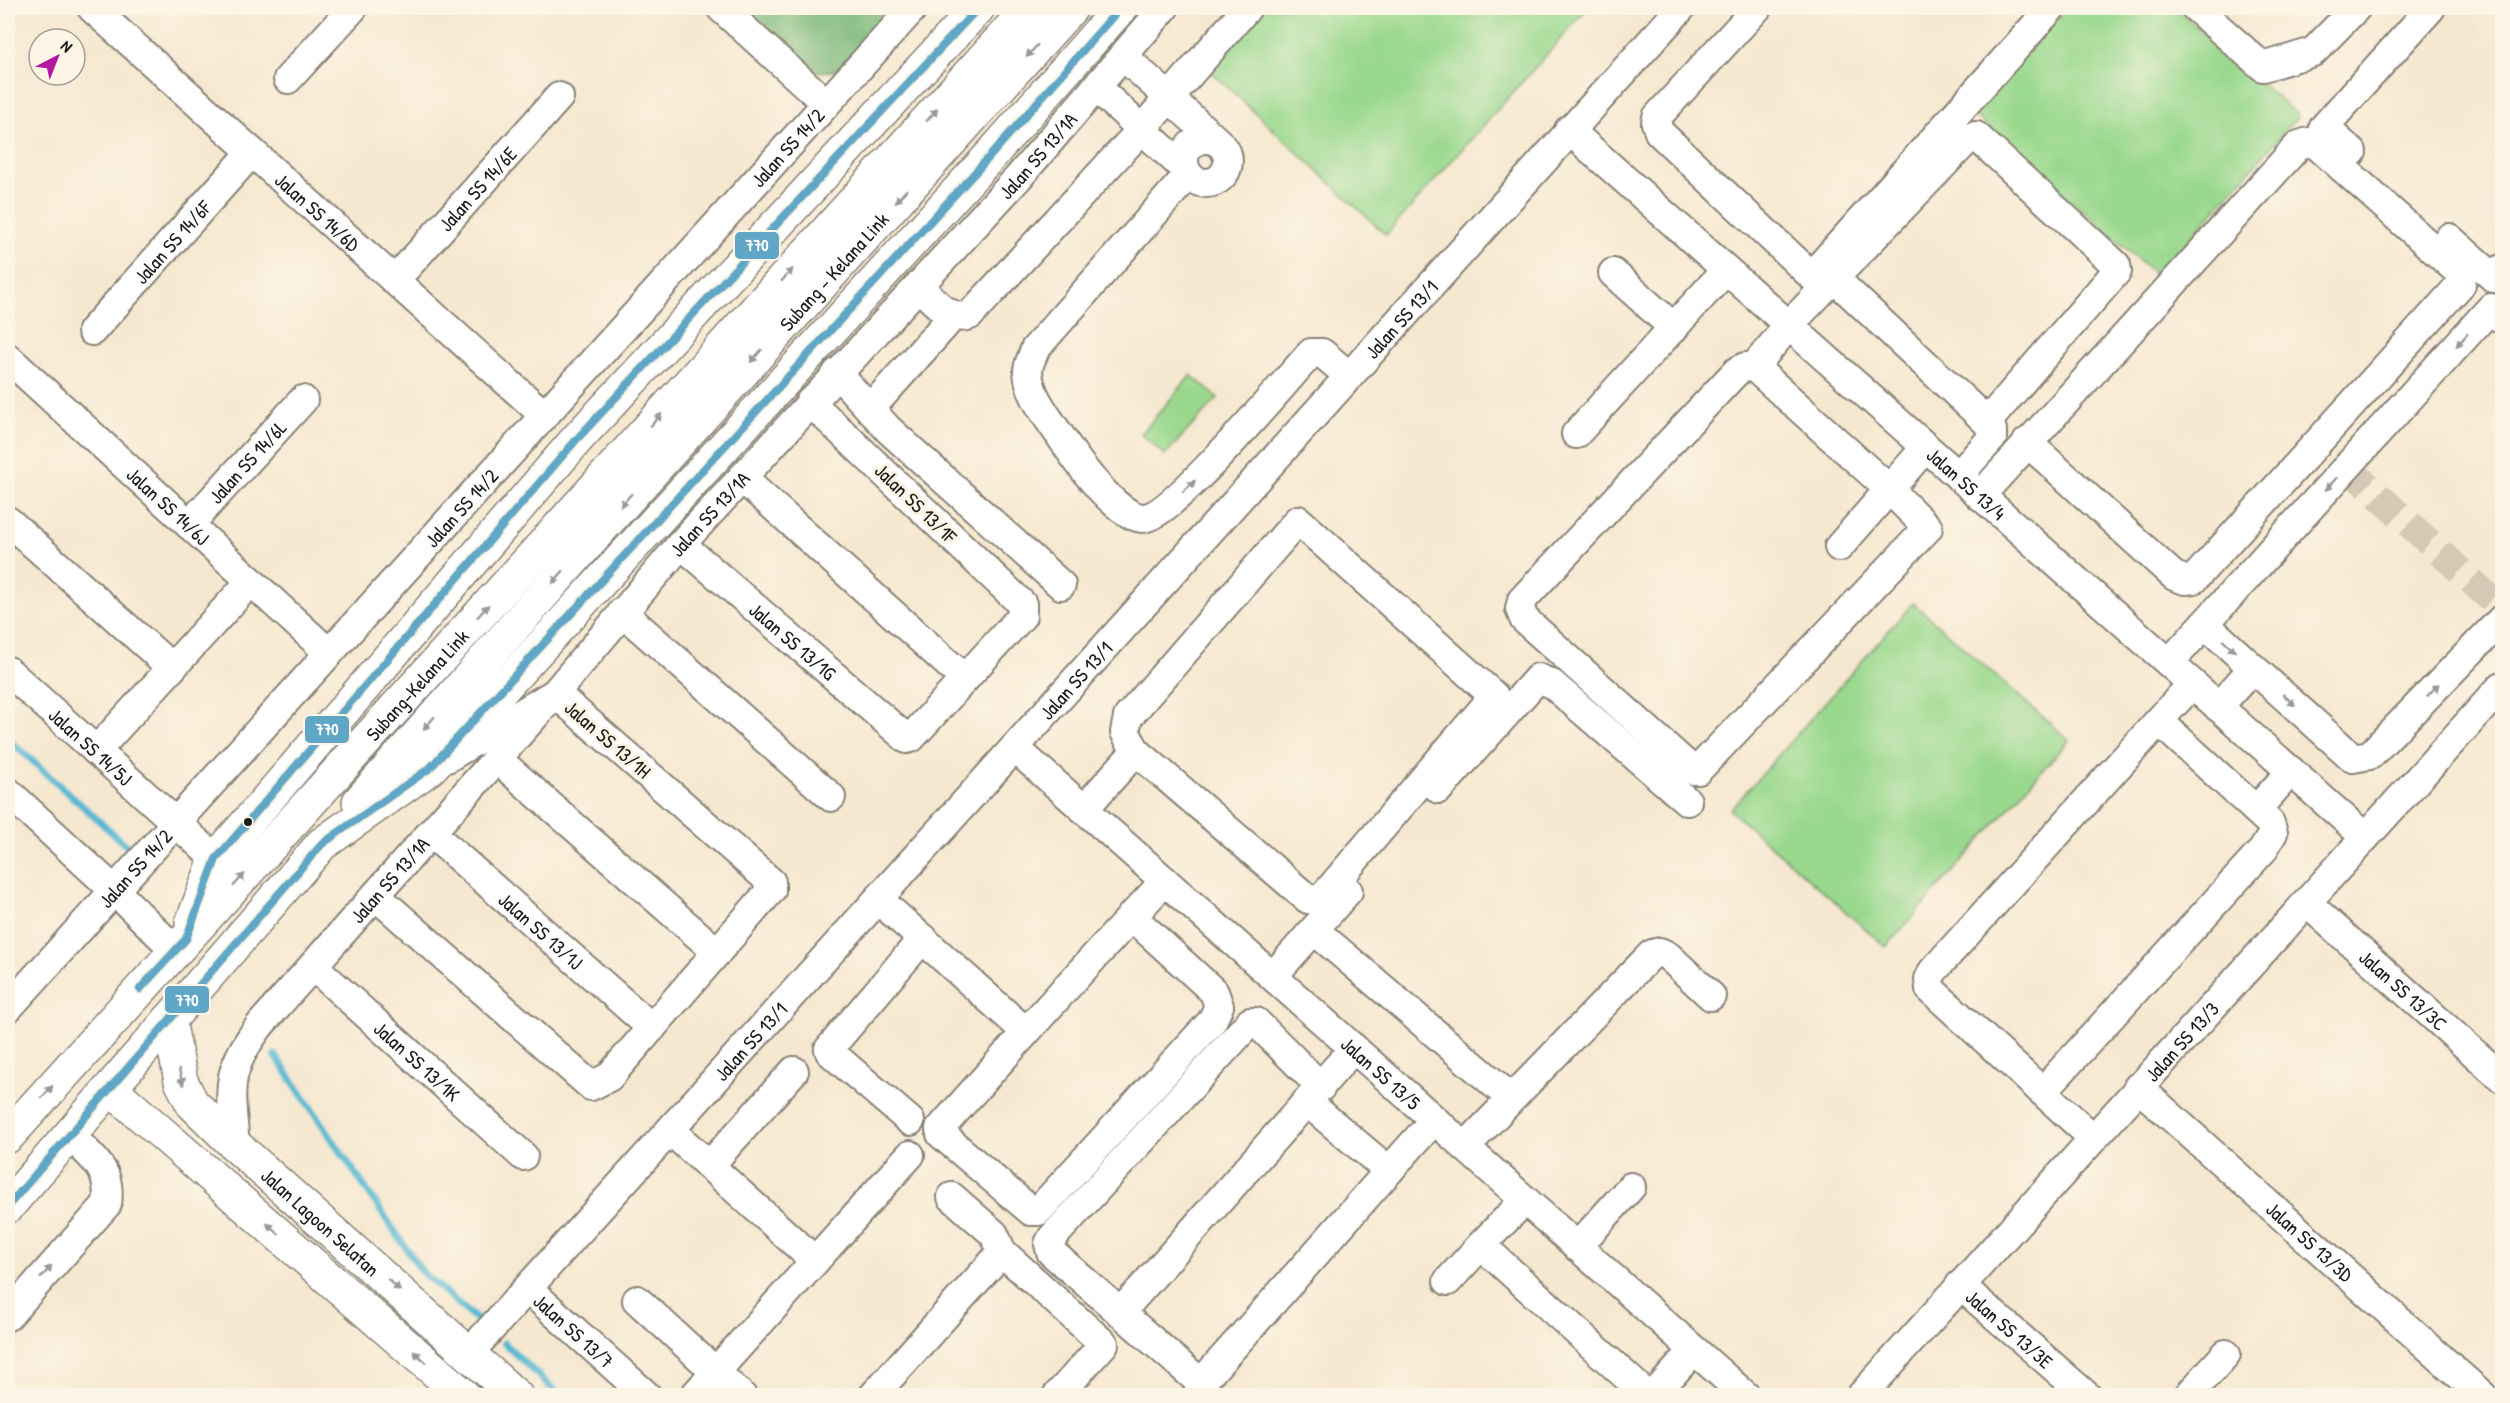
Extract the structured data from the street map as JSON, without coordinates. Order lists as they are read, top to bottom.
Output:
{
  "streets": {
    "main road": ["Subang - Kelana Link", "Subang-Kelana Link", "Jalan Lagoon Selatan"],
    "street": [
      "Jalan SS 14/2",
      "Jalan SS 13/1A",
      "Jalan SS 14/6E",
      "Jalan SS 14/6D",
      "Jalan SS 14/6F",
      "Jalan SS 13/1",
      "Jalan SS 14/6L",
      "Jalan SS 13/4",
      "Jalan SS 13/1F",
      "Jalan SS 14/6J",
      "Jalan SS 13/1G",
      "Jalan SS 13/1H",
      "Jalan SS 14/5J",
      "Jalan SS 13/1J",
      "Jalan SS 13/3C",
      "Jalan SS 13/3",
      "Jalan SS 13/1K",
      "Jalan SS 13/5",
      "Jalan SS 13/3D",
      "Jalan SS 13/3E",
      "Jalan SS 13/7"
    ]
  },
  "crossings": [
    ["Jalan SS 14/2", "Jalan SS 14/6D"],
    ["Jalan SS 14/2", "Jalan SS 14/6J"],
    ["Jalan SS 14/2", "Jalan SS 14/5J"],
    ["Jalan SS 13/1A", "Jalan SS 13/1F"],
    ["Jalan SS 13/1A", "Jalan SS 13/1G"],
    ["Jalan SS 13/1A", "Jalan SS 13/1H"],
    ["Jalan SS 13/1A", "Jalan SS 13/1J"],
    ["Jalan SS 13/1A", "Jalan SS 13/1K"],
    ["Jalan SS 13/1A", "Jalan Lagoon Selatan"],
    ["Jalan SS 14/6E", "Jalan SS 14/6D"],
    ["Jalan SS 14/6D", "Jalan SS 14/6F"],
    ["Subang - Kelana Link", "Subang-Kelana Link"],
    ["Jalan SS 13/1", "Jalan SS 13/4"],
    ["Jalan SS 13/1", "Jalan SS 13/5"],
    ["Jalan SS 13/1", "Jalan Lagoon Selatan"],
    ["Jalan SS 13/1", "Jalan SS 13/7"],
    ["Jalan SS 14/6L", "Jalan SS 14/6J"],
    ["Jalan SS 13/4", "Jalan SS 13/3"],
    ["Jalan SS 13/1F", "Jalan SS 13/1G"],
    ["Jalan SS 13/3C", "Jalan SS 13/3"],
    ["Jalan SS 13/3", "Jalan SS 13/3D"],
    ["Jalan SS 13/3", "Jalan SS 13/3E"]
  ],
  "lines": ["transit line 770"],
  "north": "top right"
}
